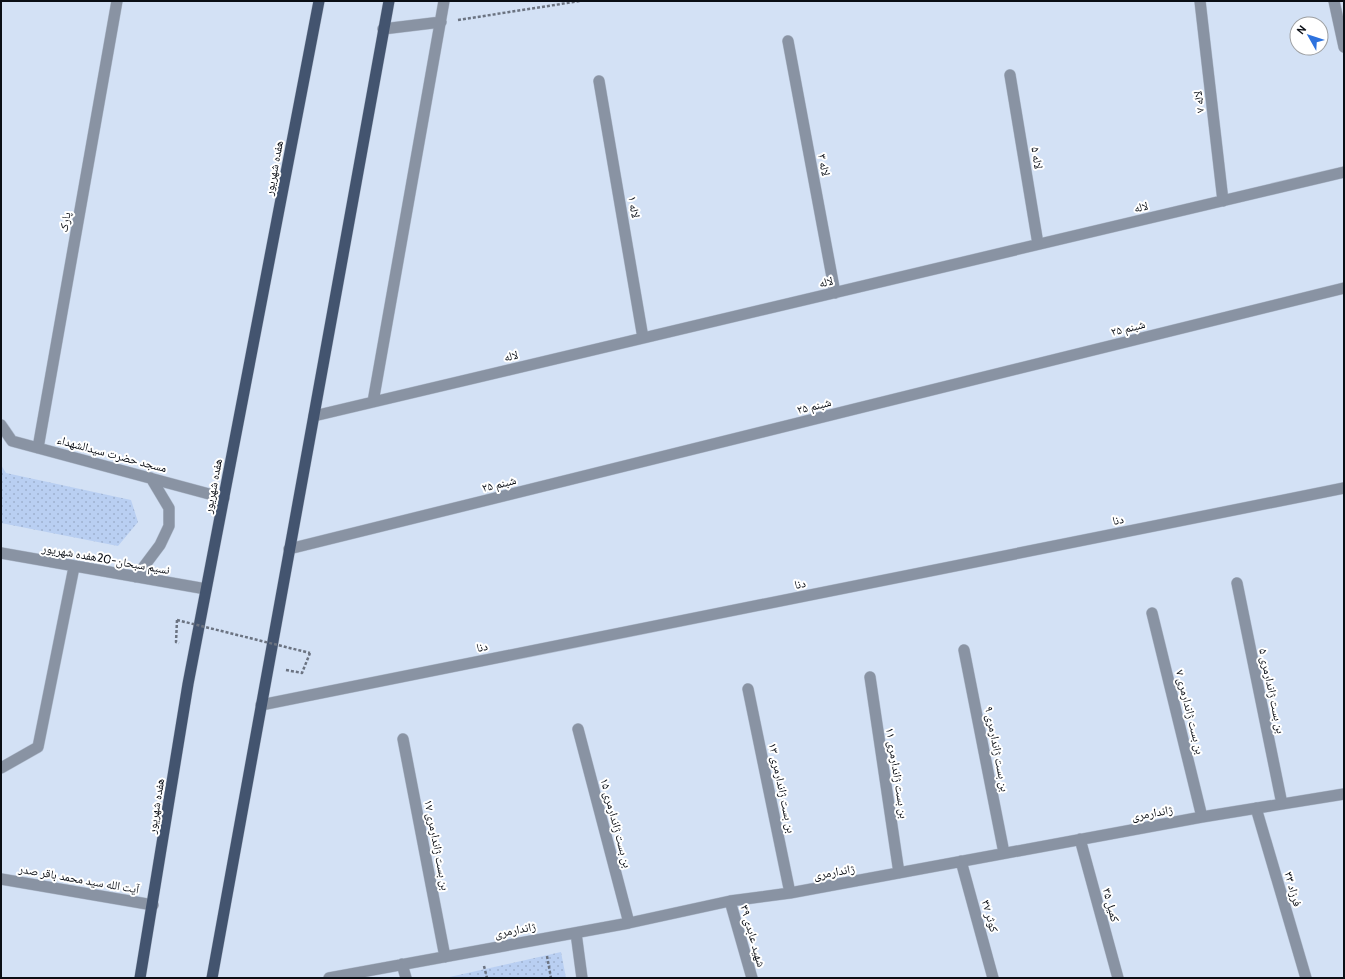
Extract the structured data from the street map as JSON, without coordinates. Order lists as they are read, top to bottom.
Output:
{
  "streets": {
    "main road": ["هفده شهریور"],
    "street": [
      "لاله ۷",
      "لاله ۵",
      "لاله ۳",
      "لاله ۱",
      "لاله",
      "پارک",
      "شبنم ۲۵",
      "مسجد حضرت سیدالشهداء",
      "دنا",
      "نسیم سبحان-20هفده شهریور",
      "بن بست ژاندارمری ۵",
      "بن بست ژاندارمری ۷",
      "بن بست ژاندارمری ۹",
      "بن بست ژاندارمری ۱۱",
      "بن بست ژاندارمری ۱۳",
      "ژاندارمری",
      "بن بست ژاندارمری ۱۵",
      "بن بست ژاندارمری ۱۷",
      "آیت الله سید محمد باقر صدر",
      "فرزاد ۳۳",
      "کمیل ۳۵",
      "کوثر ۳۷",
      "شهید عابدی ۳۹"
    ]
  },
  "crossings": [
    ["لاله ۷", "لاله"],
    ["لاله ۵", "لاله"],
    ["لاله ۳", "لاله"],
    ["هفده شهریور", "مسجد حضرت سیدالشهداء"],
    ["هفده شهریور", "نسیم سبحان-20هفده شهریور"],
    ["هفده شهریور", "آیت الله سید محمد باقر صدر"],
    ["لاله ۱", "لاله"],
    ["پارک", "مسجد حضرت سیدالشهداء"],
    ["بن بست ژاندارمری ۵", "ژاندارمری"],
    ["بن بست ژاندارمری ۷", "ژاندارمری"],
    ["بن بست ژاندارمری ۹", "ژاندارمری"],
    ["بن بست ژاندارمری ۱۱", "ژاندارمری"],
    ["بن بست ژاندارمری ۱۳", "ژاندارمری"],
    ["ژاندارمری", "بن بست ژاندارمری ۱۵"],
    ["ژاندارمری", "بن بست ژاندارمری ۱۷"],
    ["ژاندارمری", "فرزاد ۳۳"],
    ["ژاندارمری", "کمیل ۳۵"],
    ["ژاندارمری", "کوثر ۳۷"],
    ["ژاندارمری", "شهید عابدی ۳۹"]
  ],
  "north": "top left"
}
